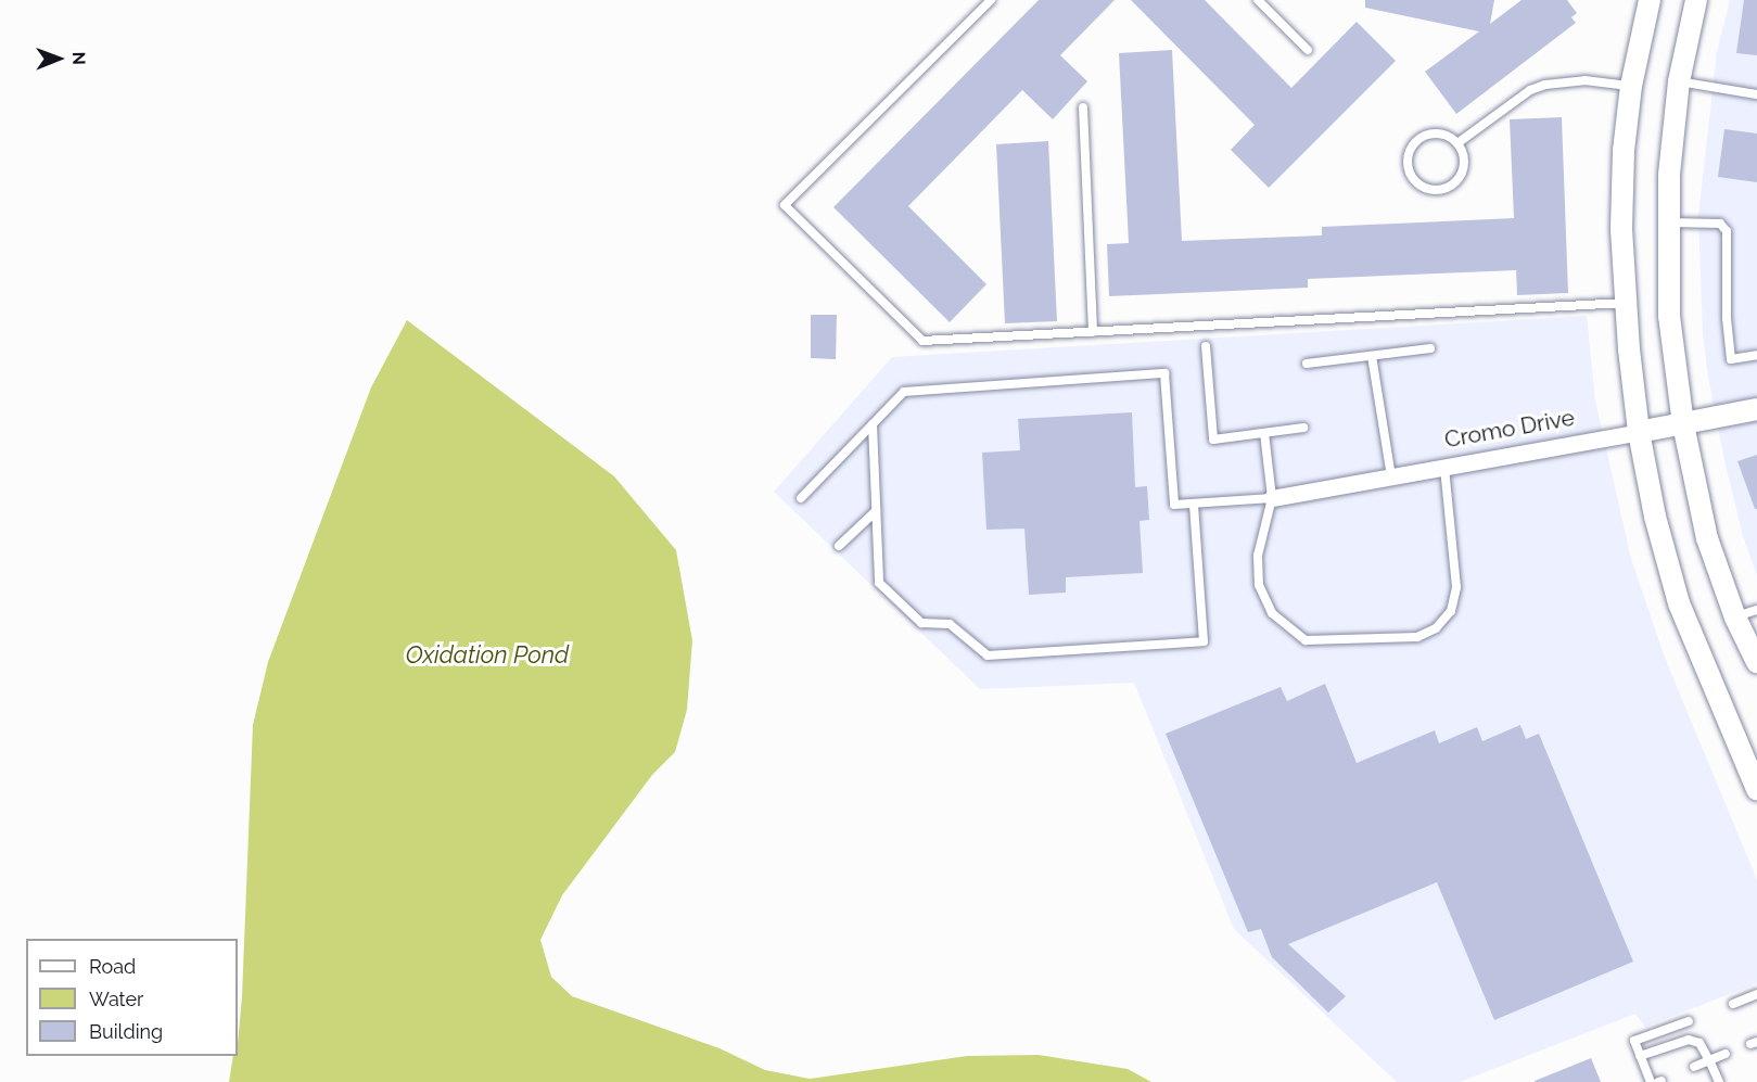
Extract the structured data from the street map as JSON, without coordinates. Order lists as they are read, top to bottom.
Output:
{
  "streets": {
    "street": ["Cromo Drive"]
  },
  "water": ["Oxidation Pond"],
  "legend": ["Road", "Water", "Building"],
  "north": "right"
}
